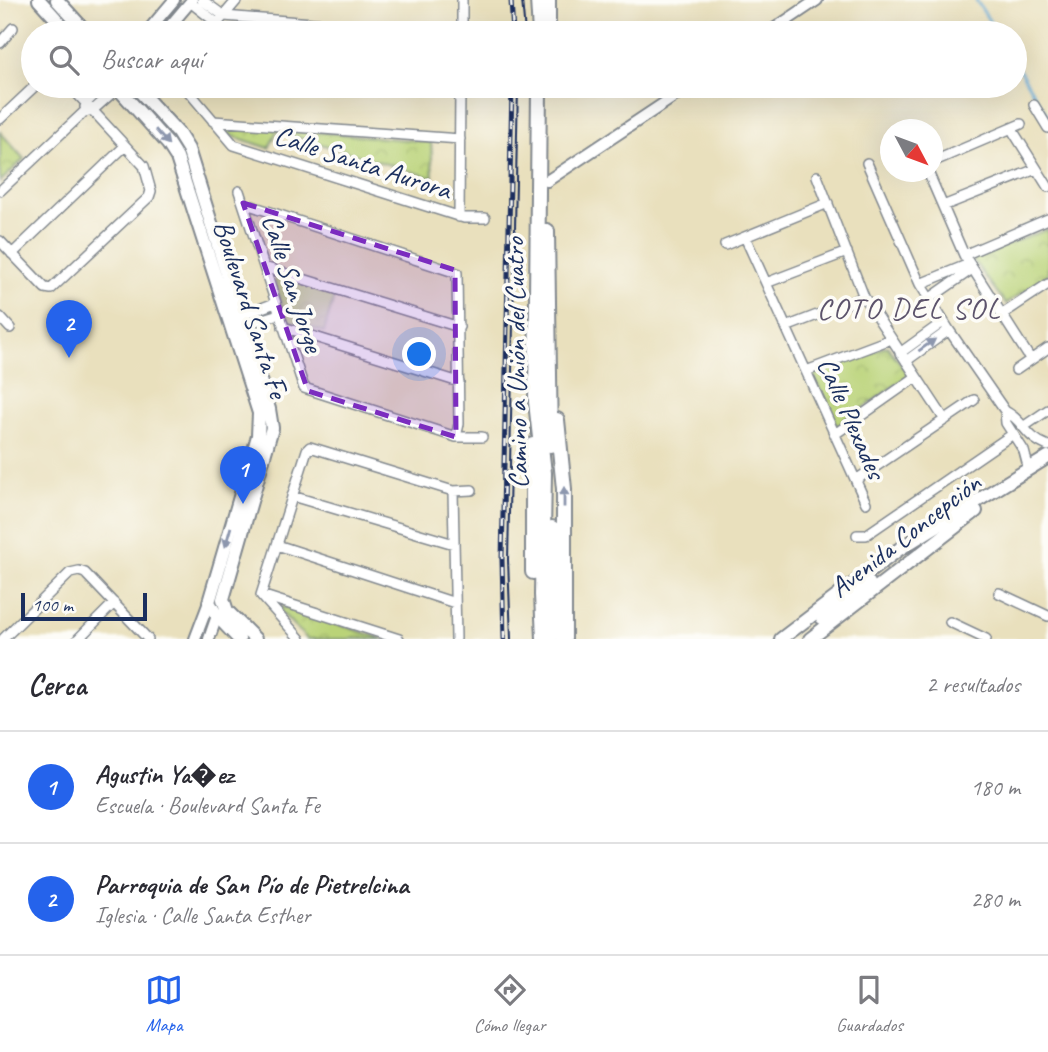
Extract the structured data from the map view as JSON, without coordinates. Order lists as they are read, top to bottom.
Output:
{
  "streets": {
    "main road": ["Boulevard Santa Fe", "Camino a Unión del Cuatro", "Avenida Concepción"],
    "street": ["Calle Santa Aurora", "Calle San Jorge", "Calle Plexades"]
  },
  "districts": ["COTO DEL SOL"],
  "scale_bar": "100 m",
  "north": "bottom right",
  "page": {
    "search": "Buscar aquí",
    "pins": ["2", "1"],
    "scale": "100 m",
    "heading": ["Cerca", "2 resultados"],
    "list": [
      {
        "mark": "1",
        "name": "Agustin Ya�ez",
        "note": "Escuela · Boulevard Santa Fe",
        "value": "180 m"
      },
      {
        "mark": "2",
        "name": "Parroquia de San Pío de Pietrelcina",
        "note": "Iglesia · Calle Santa Esther",
        "value": "280 m"
      }
    ],
    "nav": ["Mapa", "Cómo llegar", "Guardados"]
  }
}
